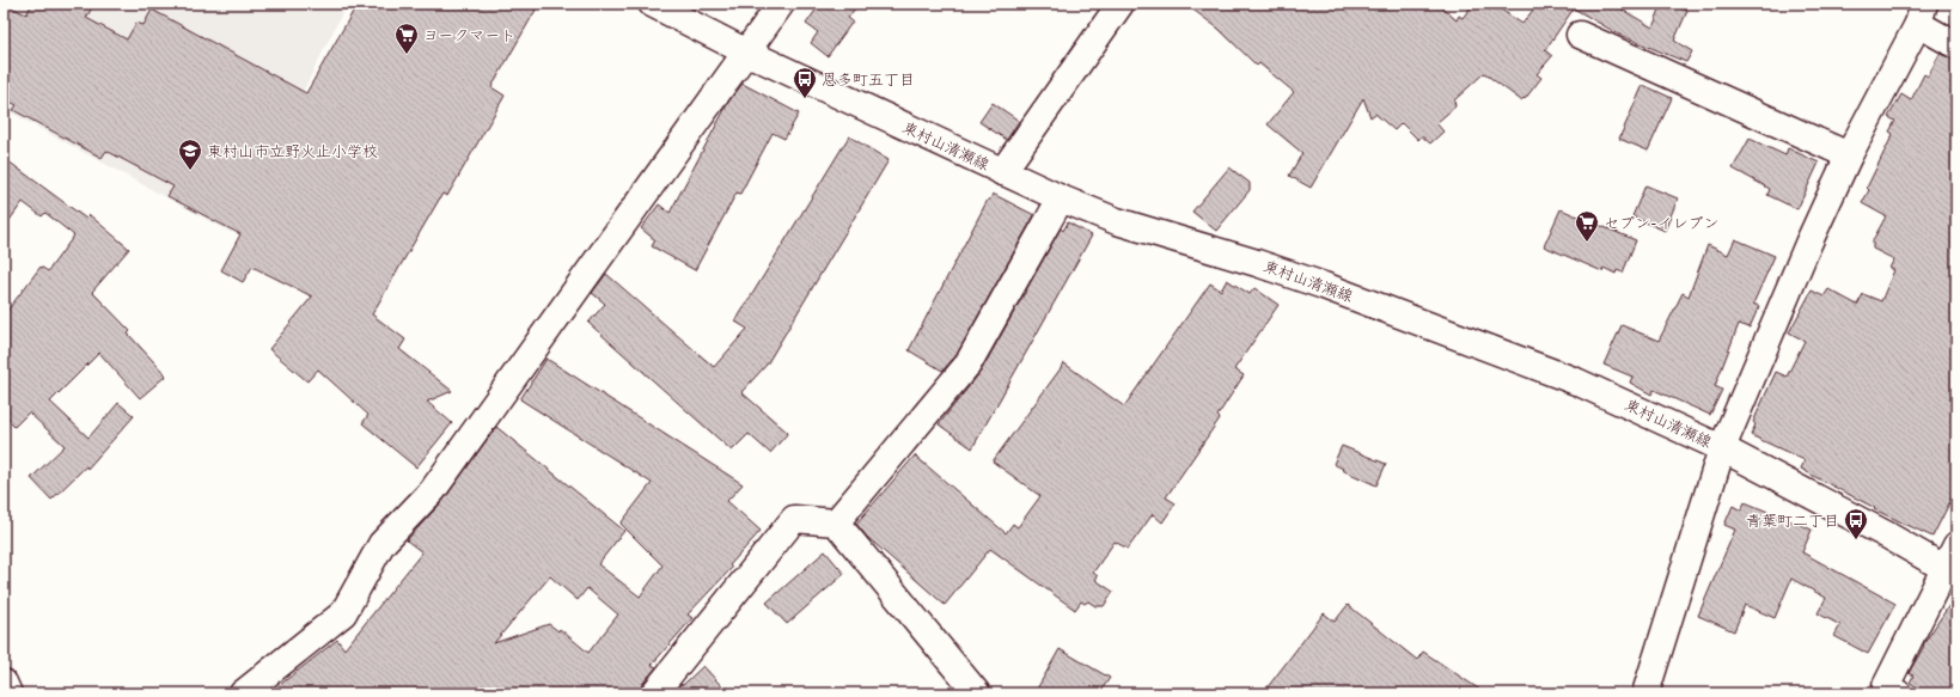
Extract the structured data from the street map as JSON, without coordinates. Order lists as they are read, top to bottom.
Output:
{
  "streets": {
    "street": ["東村山清瀬線"]
  },
  "places": {
    "supermarket": ["ヨークマート", "セブン-イレブン"],
    "bus stop": ["恩多町五丁目", "青葉町二丁目"],
    "school or university": ["東村山市立野火止小学校"]
  }
}
